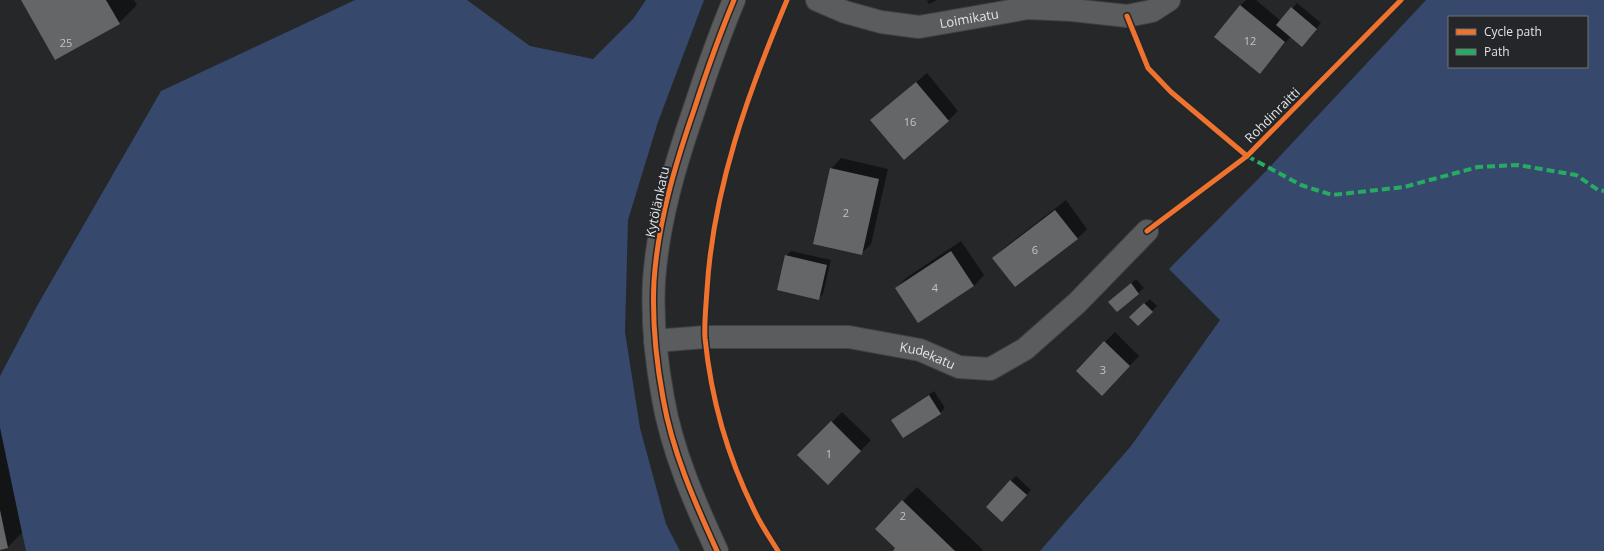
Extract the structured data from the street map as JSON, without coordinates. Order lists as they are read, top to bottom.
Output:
{
  "streets": {
    "street": ["Loimikatu", "Kytölänkatu", "Kudekatu"],
    "cycle path": ["Rohdinraitti"]
  },
  "crossings": [
    ["Kytölänkatu", "Kudekatu"]
  ],
  "house_numbers": [
    "12",
    "25",
    "16",
    "2",
    "6",
    "4",
    "3",
    "1",
    "2"
  ],
  "legend": ["Cycle path", "Path"]
}
